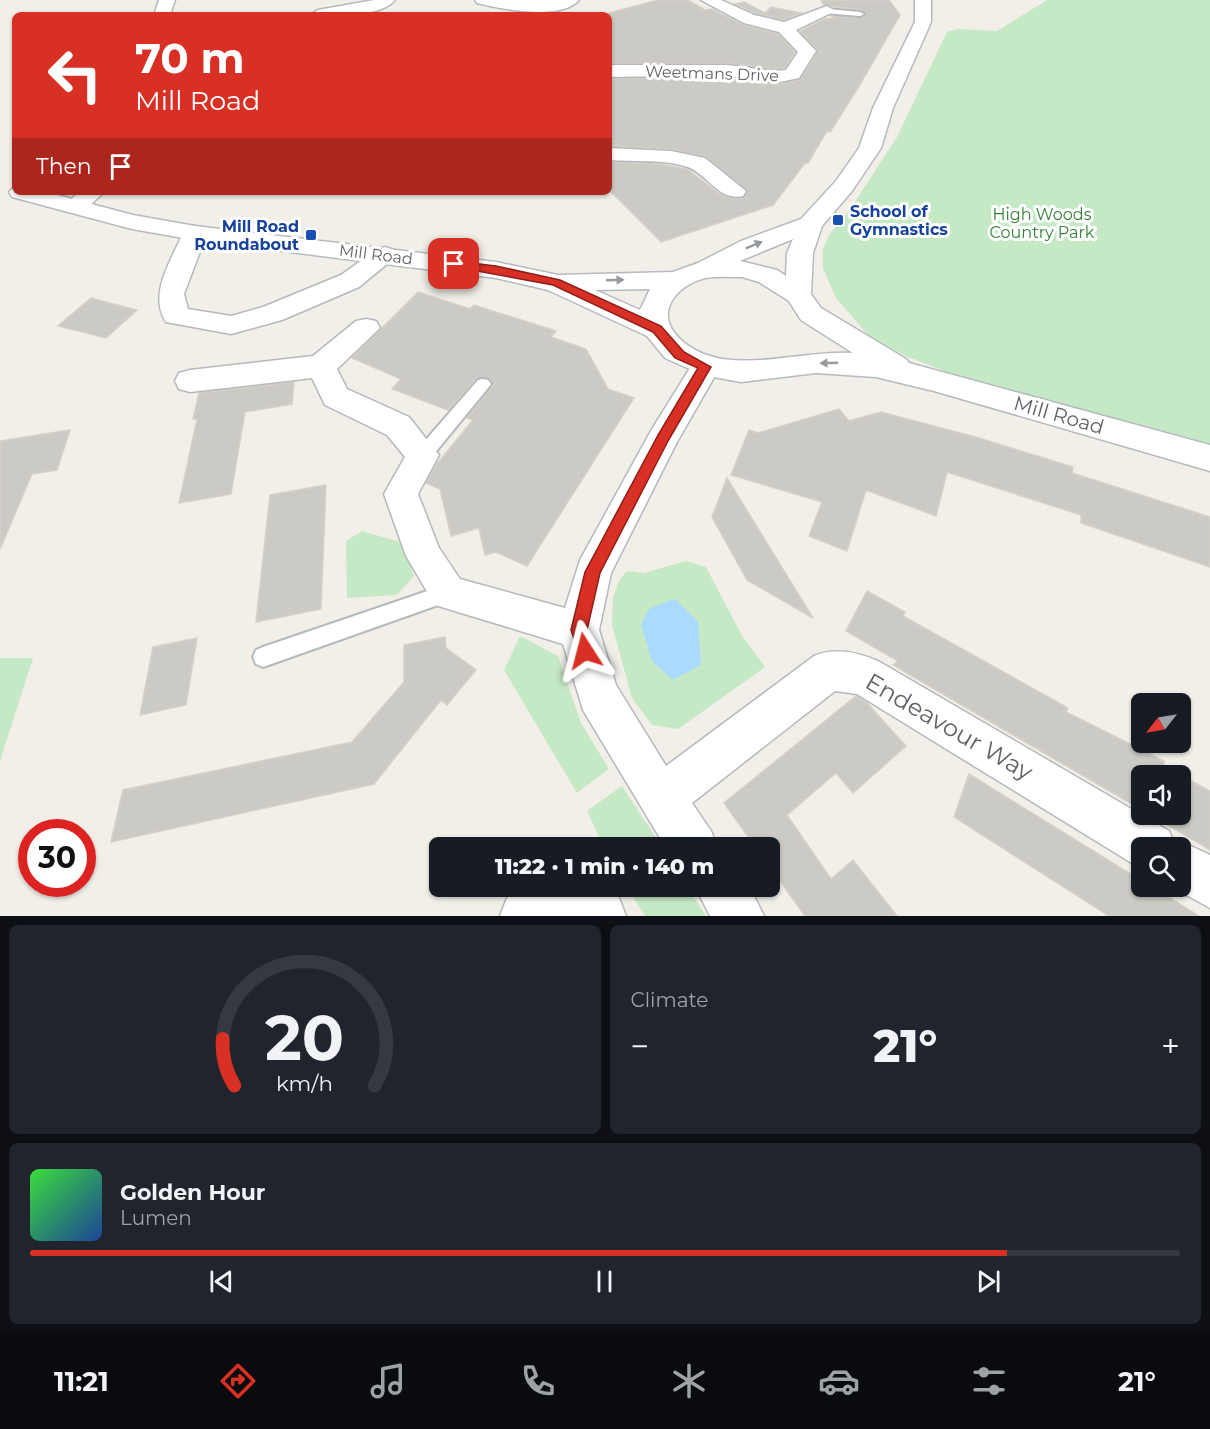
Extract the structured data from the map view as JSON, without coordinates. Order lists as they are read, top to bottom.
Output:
{
  "streets": {
    "street": ["Weetmans Drive", "Mill Road", "Endeavour Way"]
  },
  "parks": ["High Woods Country Park"],
  "places": {
    "transit": ["School of Gymnastics", "Mill Road Roundabout"]
  },
  "north": "bottom left",
  "page": {
    "turn": ["70 m", "Mill Road"],
    "then": "Then",
    "limit": "30",
    "trip": "11:22 · 1 min · 140 m",
    "tile": "Climate",
    "heat": ["−", "21°", "+"],
    "song": ["Golden Hour", "Lumen"],
    "tabs": ["11:21", "21°"],
    "gauge": ["20", "km/h"]
  }
}
